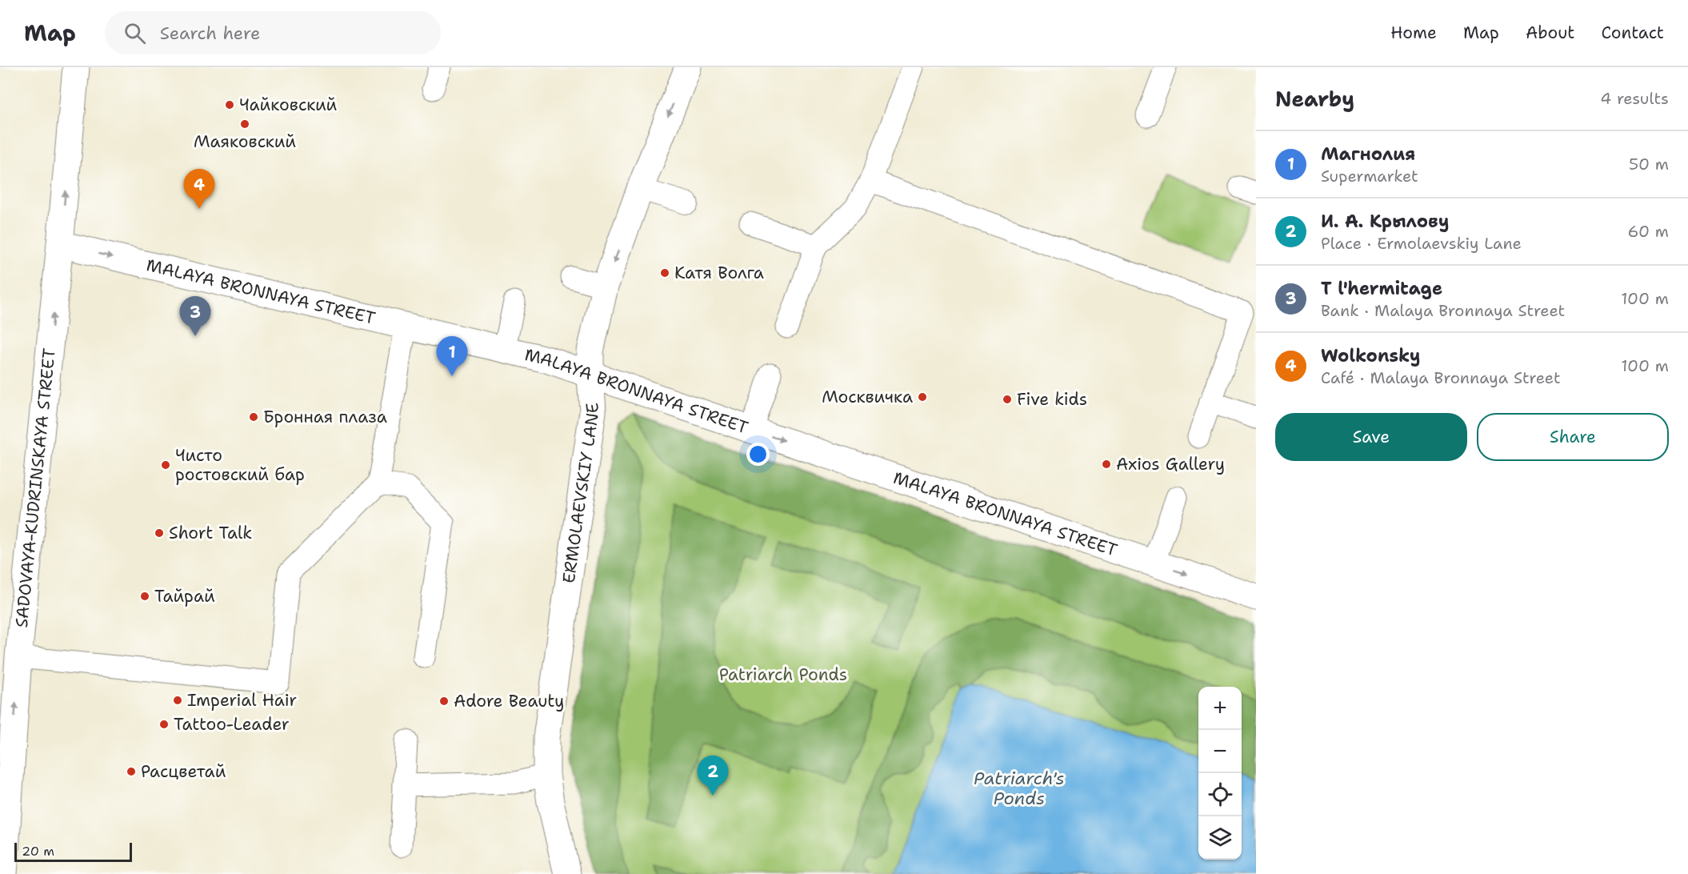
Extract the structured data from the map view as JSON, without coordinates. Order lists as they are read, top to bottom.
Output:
{
  "streets": {
    "street": ["MALAYA BRONNAYA STREET", "SADOVAYA-KUDRINSKAYA STREET", "ERMOLAEVSKIY LANE"]
  },
  "crossings": [
    ["MALAYA BRONNAYA STREET", "SADOVAYA-KUDRINSKAYA STREET"],
    ["MALAYA BRONNAYA STREET", "ERMOLAEVSKIY LANE"]
  ],
  "one_way": ["MALAYA BRONNAYA STREET", "SADOVAYA-KUDRINSKAYA STREET"],
  "water": ["Patriarch's Ponds"],
  "parks": ["Patriarch Ponds"],
  "places": [
    "Чайковский",
    "Маяковский",
    "Катя Волга",
    "Москвичка",
    "Five kids",
    "Бронная плаза",
    "Axios Gallery",
    "Чисто ростовский бар",
    "Short Talk",
    "Тайрай",
    "Imperial Hair",
    "Adore Beauty",
    "Tattoo-Leader",
    "Расцветай"
  ],
  "scale_bar": "20 m",
  "page": {
    "header": "Map",
    "search": "Search here",
    "nav": [
      "Home",
      "Map",
      "About",
      "Contact"
    ],
    "heading": ["Nearby", "4 results"],
    "list": [
      {
        "mark": "1",
        "name": "Магнолия",
        "note": "Supermarket",
        "value": "50 m"
      },
      {
        "mark": "2",
        "name": "И. А. Крылову",
        "note": "Place · Ermolaevskiy Lane",
        "value": "60 m"
      },
      {
        "mark": "3",
        "name": "Т l'hermitage",
        "note": "Bank · Malaya Bronnaya Street",
        "value": "100 m"
      },
      {
        "mark": "4",
        "name": "Wolkonsky",
        "note": "Café · Malaya Bronnaya Street",
        "value": "100 m"
      }
    ],
    "pins": [
      "4",
      "3",
      "1",
      "2"
    ],
    "buttons": ["Save", "Share"],
    "map_buttons": ["+", "−"],
    "scale": "20 m"
  }
}
